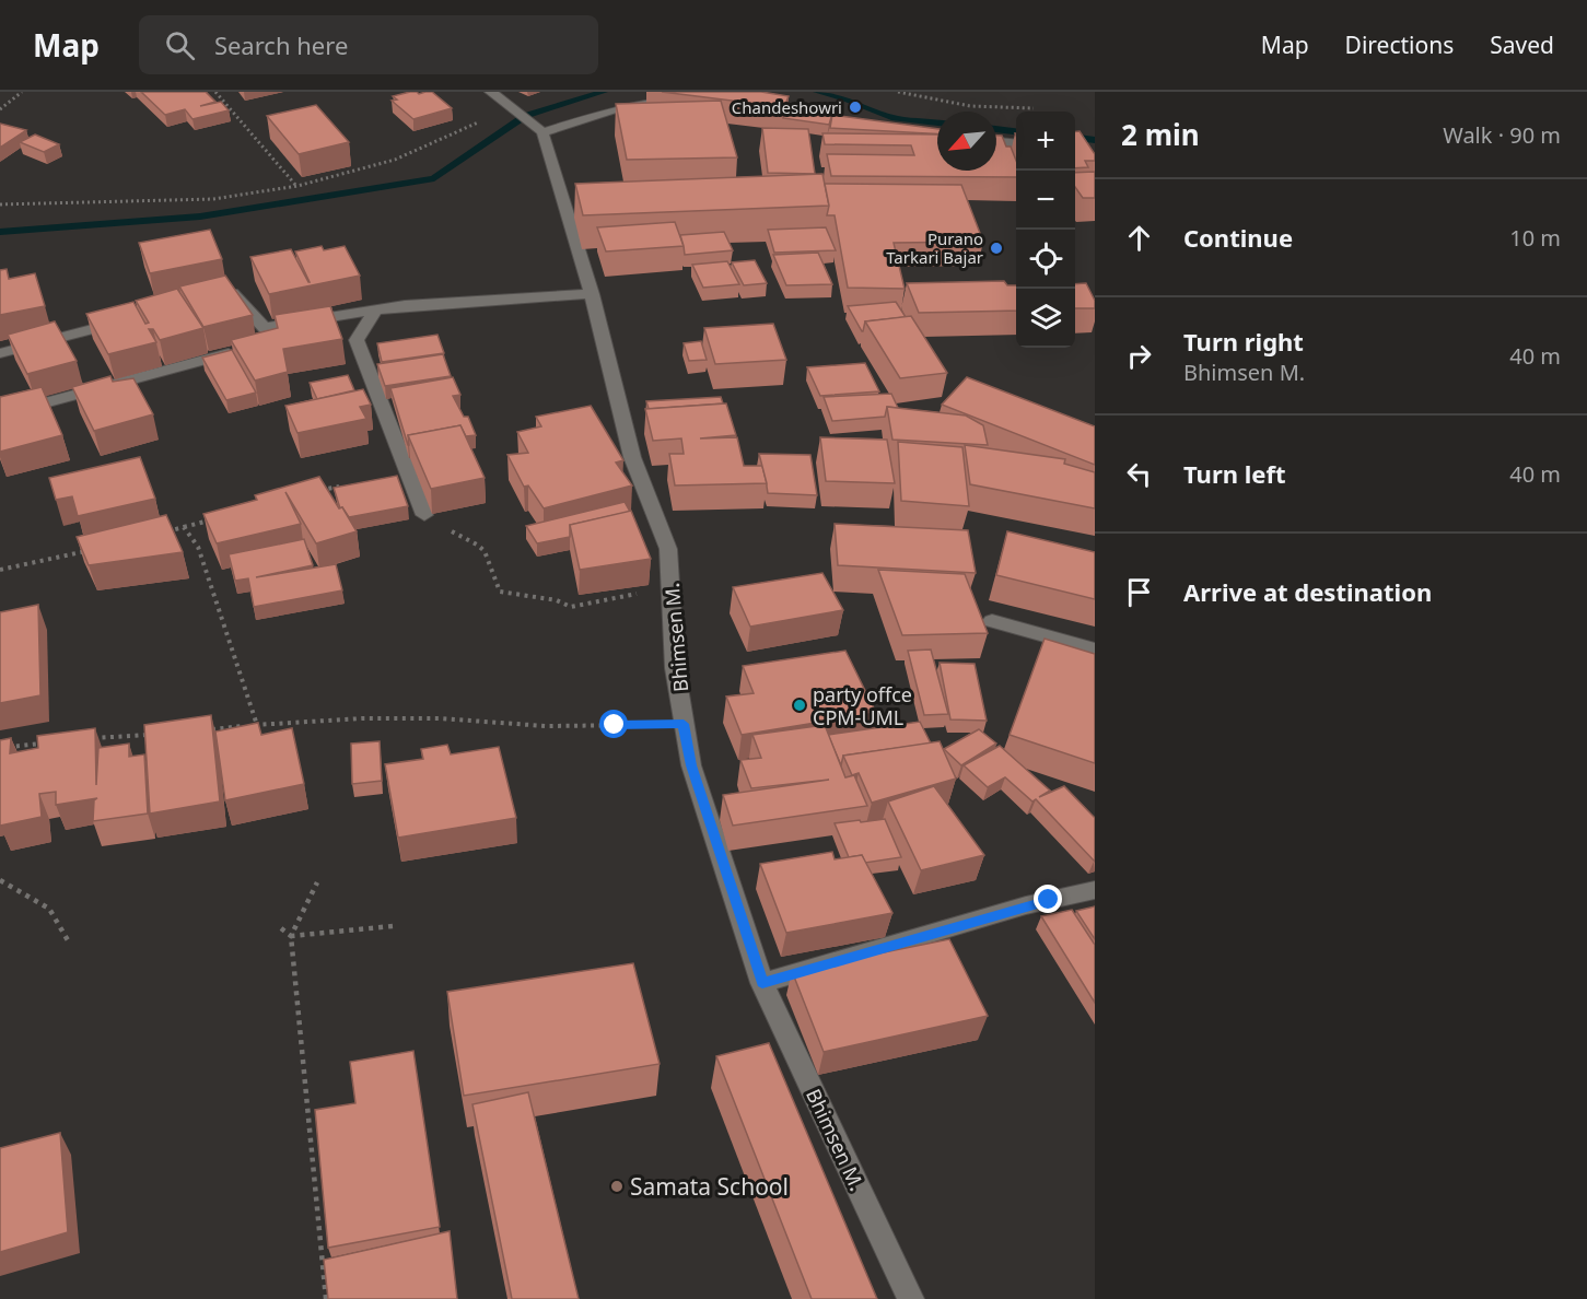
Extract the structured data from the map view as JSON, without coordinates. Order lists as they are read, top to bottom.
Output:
{
  "streets": {
    "street": ["Bhimsen M."]
  },
  "places": [
    "Chandeshowri",
    "Purano Tarkari Bajar",
    "party offce CPM-UML",
    "Samata School"
  ],
  "north": "bottom left",
  "page": {
    "header": "Map",
    "search": "Search here",
    "nav": ["Map", "Directions", "Saved"],
    "heading": ["2 min", "Walk · 90 m"],
    "map_buttons": ["+", "−"],
    "list": [
      ["Continue", "10 m"],
      ["Turn right", "Bhimsen M.", "40 m"],
      ["Turn left", "40 m"],
      "Arrive at destination"
    ]
  }
}
